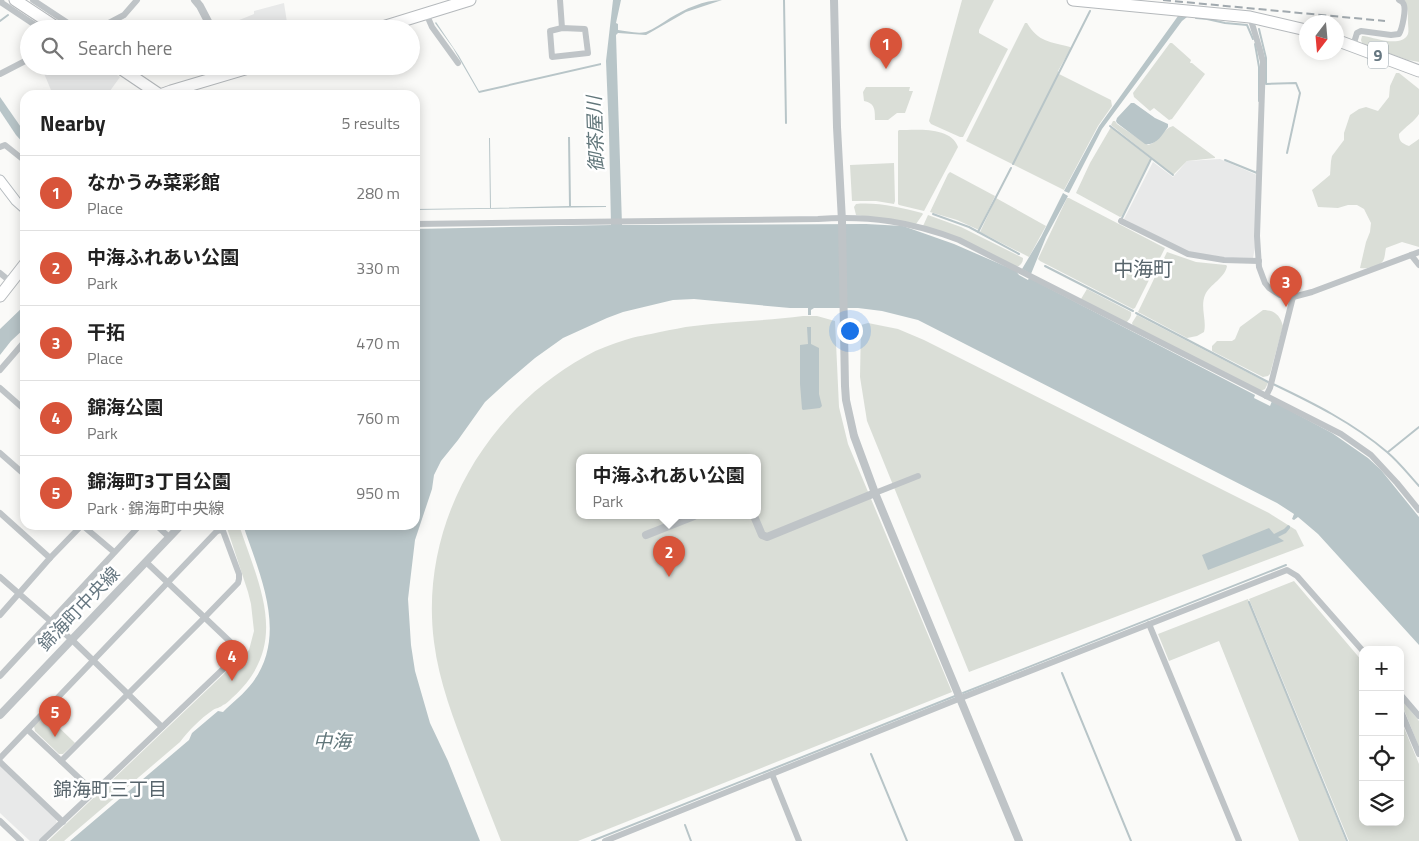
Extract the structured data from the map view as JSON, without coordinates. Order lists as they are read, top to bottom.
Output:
{
  "streets": {
    "highway": ["9"],
    "street": ["錦海町中央線"]
  },
  "districts": ["中海町", "錦海町三丁目"],
  "water": ["御茶屋川", "中海"],
  "north": "bottom",
  "page": {
    "search": "Search here",
    "pins": [
      "1",
      "3",
      "2",
      "4",
      "5"
    ],
    "heading": ["Nearby", "5 results"],
    "list": [
      {
        "mark": "1",
        "name": "なかうみ菜彩館",
        "note": "Place",
        "value": "280 m"
      },
      {
        "mark": "2",
        "name": "中海ふれあい公園",
        "note": "Park",
        "value": "330 m"
      },
      {
        "mark": "3",
        "name": "干拓",
        "note": "Place",
        "value": "470 m"
      },
      {
        "mark": "4",
        "name": "錦海公園",
        "note": "Park",
        "value": "760 m"
      },
      {
        "mark": "5",
        "name": "錦海町3丁目公園",
        "note": "Park · 錦海町中央線",
        "value": "950 m"
      }
    ],
    "popup": ["中海ふれあい公園", "Park"],
    "map_buttons": ["+", "−"]
  }
}
